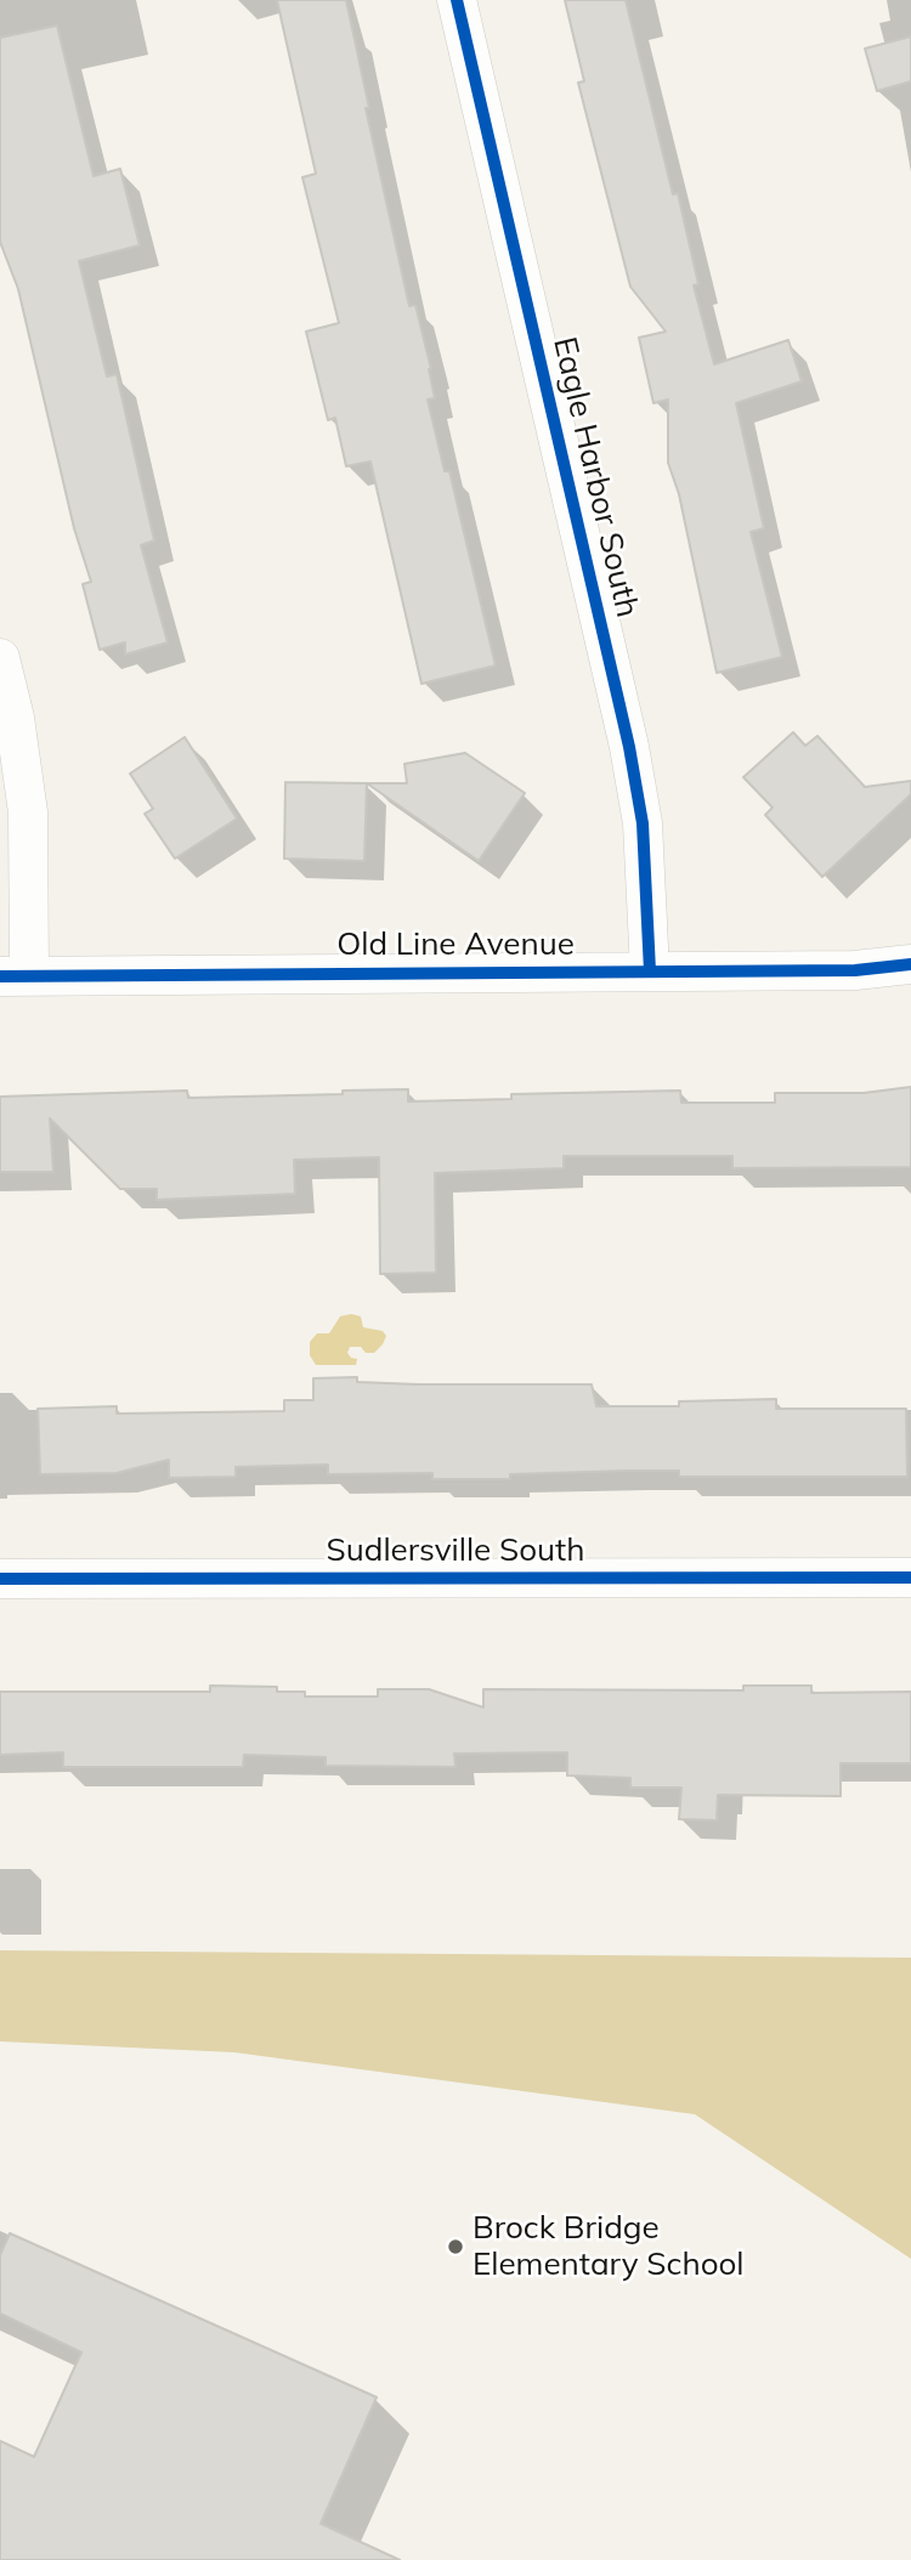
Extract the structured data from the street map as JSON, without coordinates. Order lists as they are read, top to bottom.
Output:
{
  "streets": {
    "street": ["Eagle Harbor South", "Old Line Avenue", "Sudlersville South"]
  },
  "crossings": [
    ["Eagle Harbor South", "Old Line Avenue"]
  ],
  "places": ["Brock Bridge Elementary School"]
}
